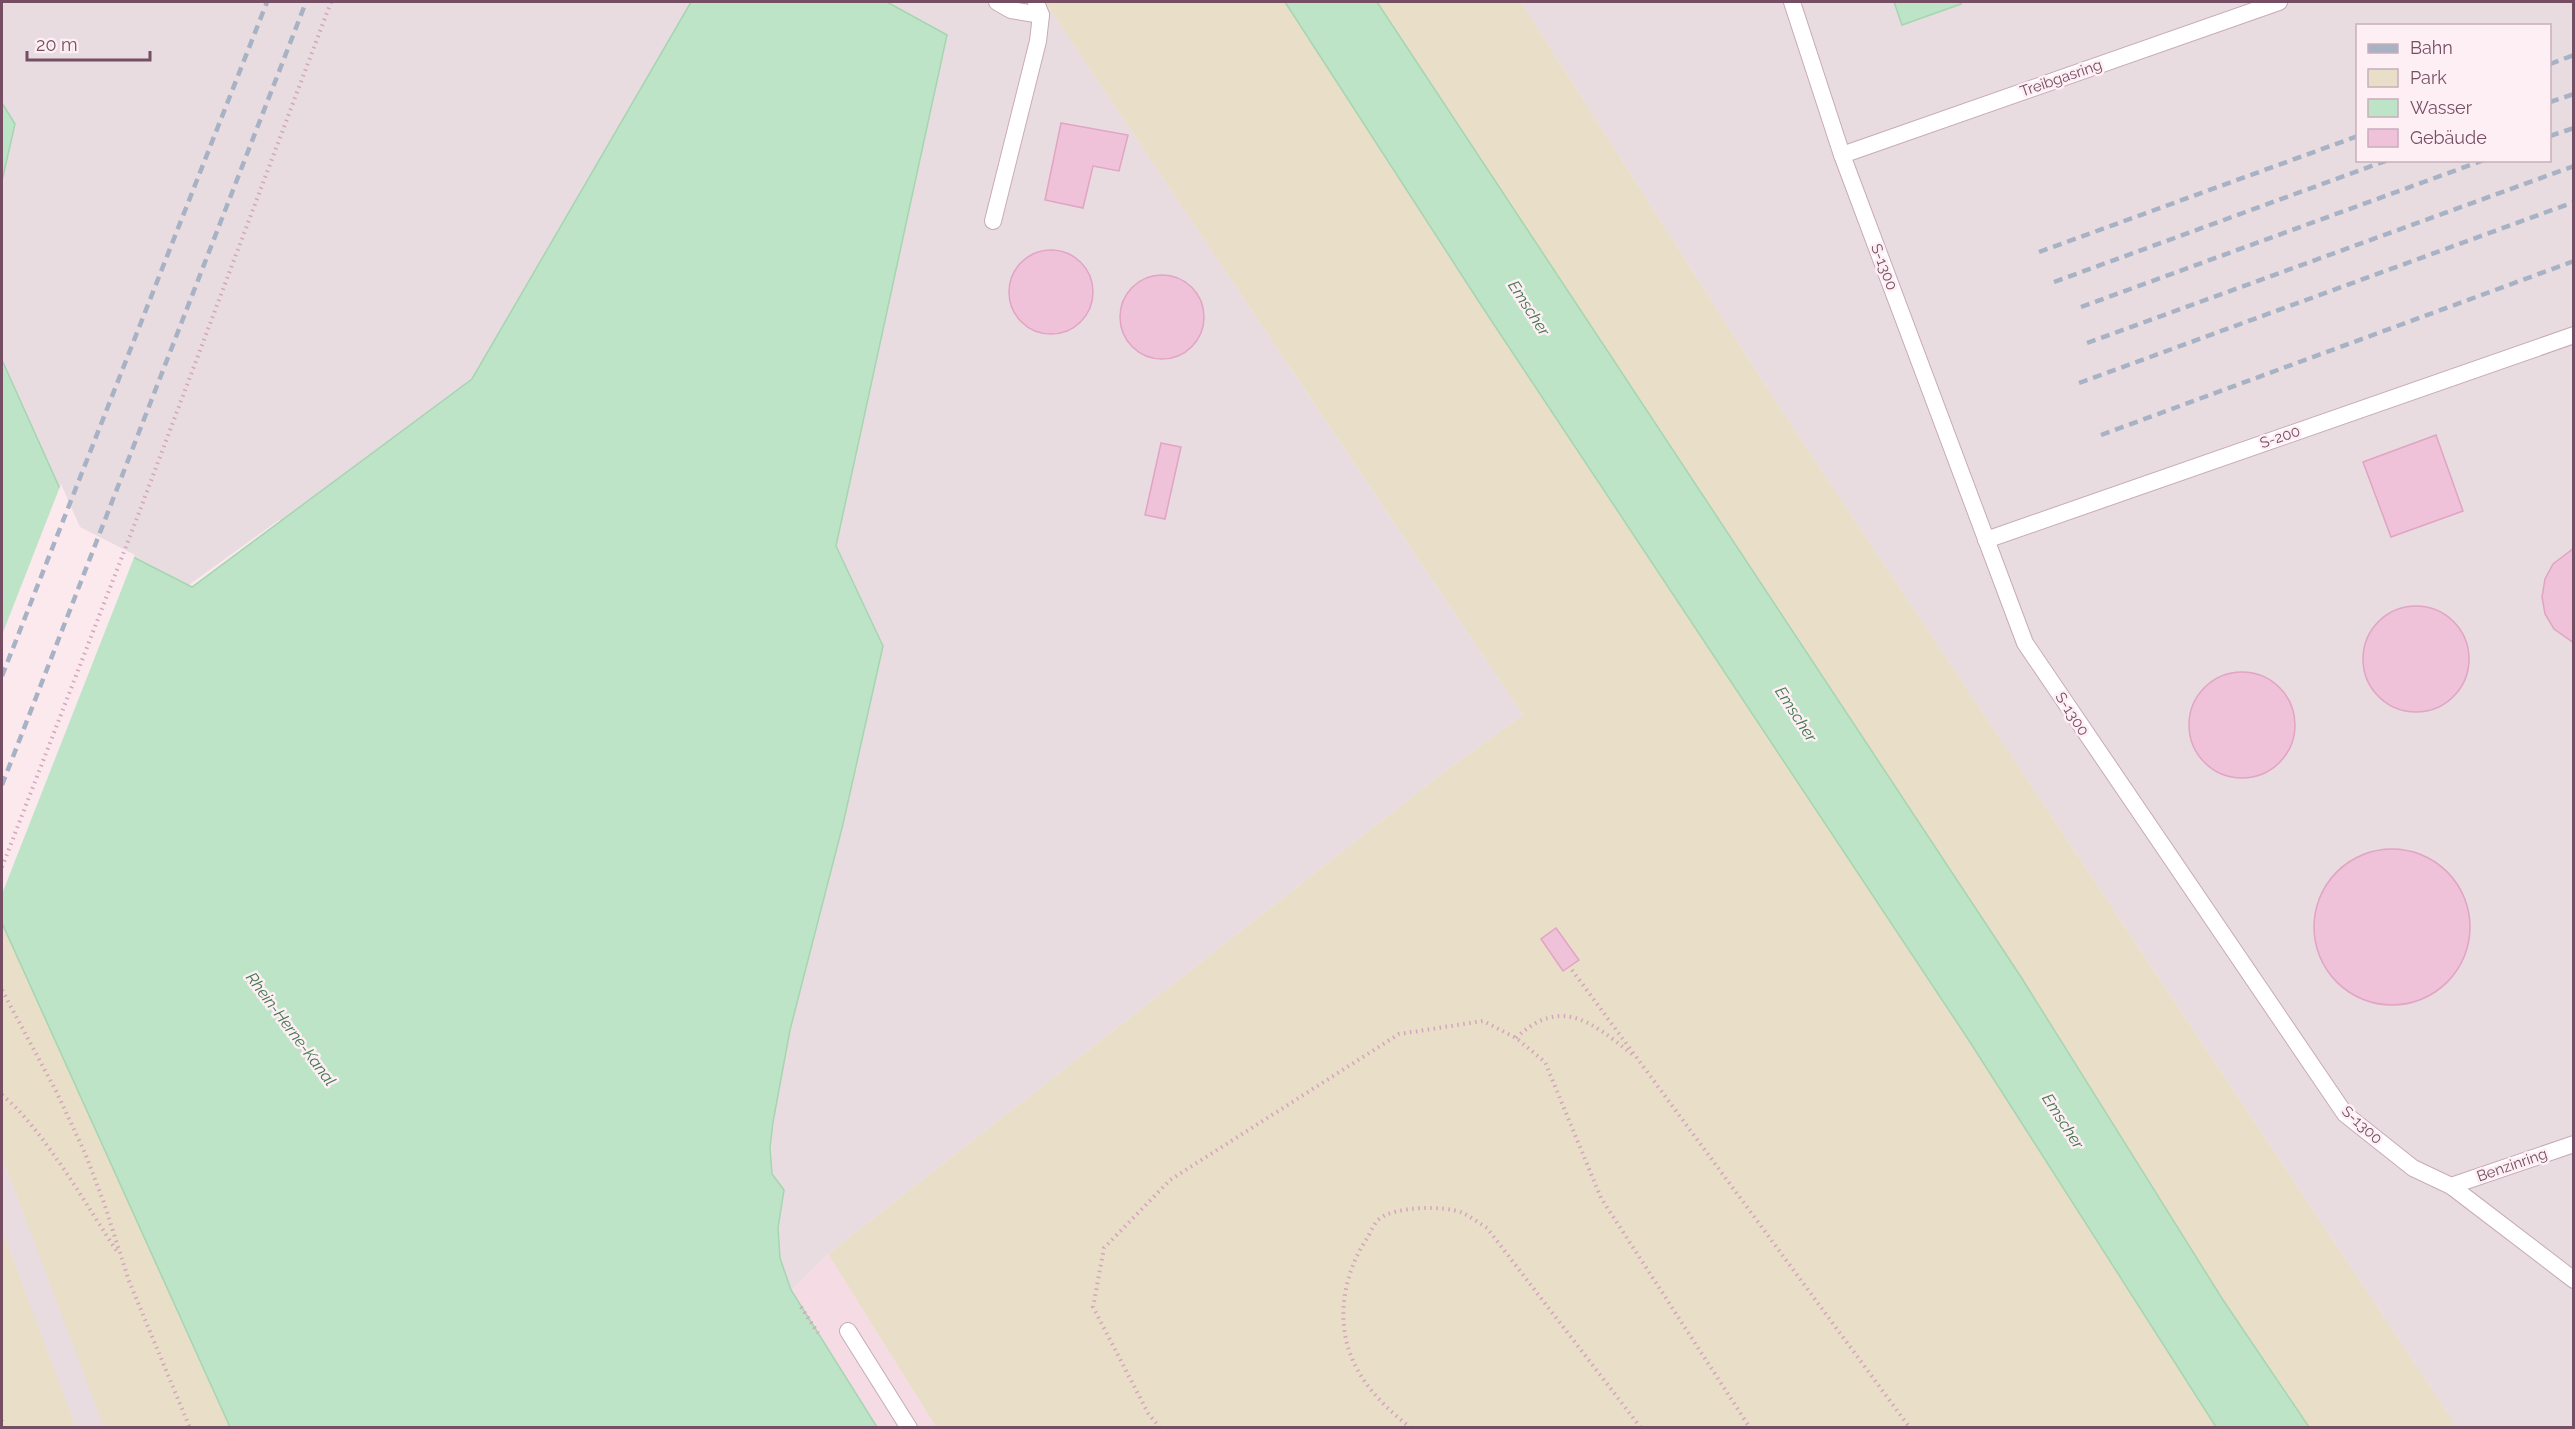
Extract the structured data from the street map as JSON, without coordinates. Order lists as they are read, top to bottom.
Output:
{
  "streets": {
    "lane": [
      "Treibgasring",
      "S-1300",
      "S-200",
      "Benzinring"
    ]
  },
  "crossings": [
    ["Treibgasring", "S-1300"],
    ["S-1300", "S-200"],
    ["S-1300", "Benzinring"]
  ],
  "water": ["Emscher", "Rhein-Herne-Kanal"],
  "legend": [
    "Bahn",
    "Park",
    "Wasser",
    "Gebäude"
  ],
  "scale_bar": "20 m"
}
